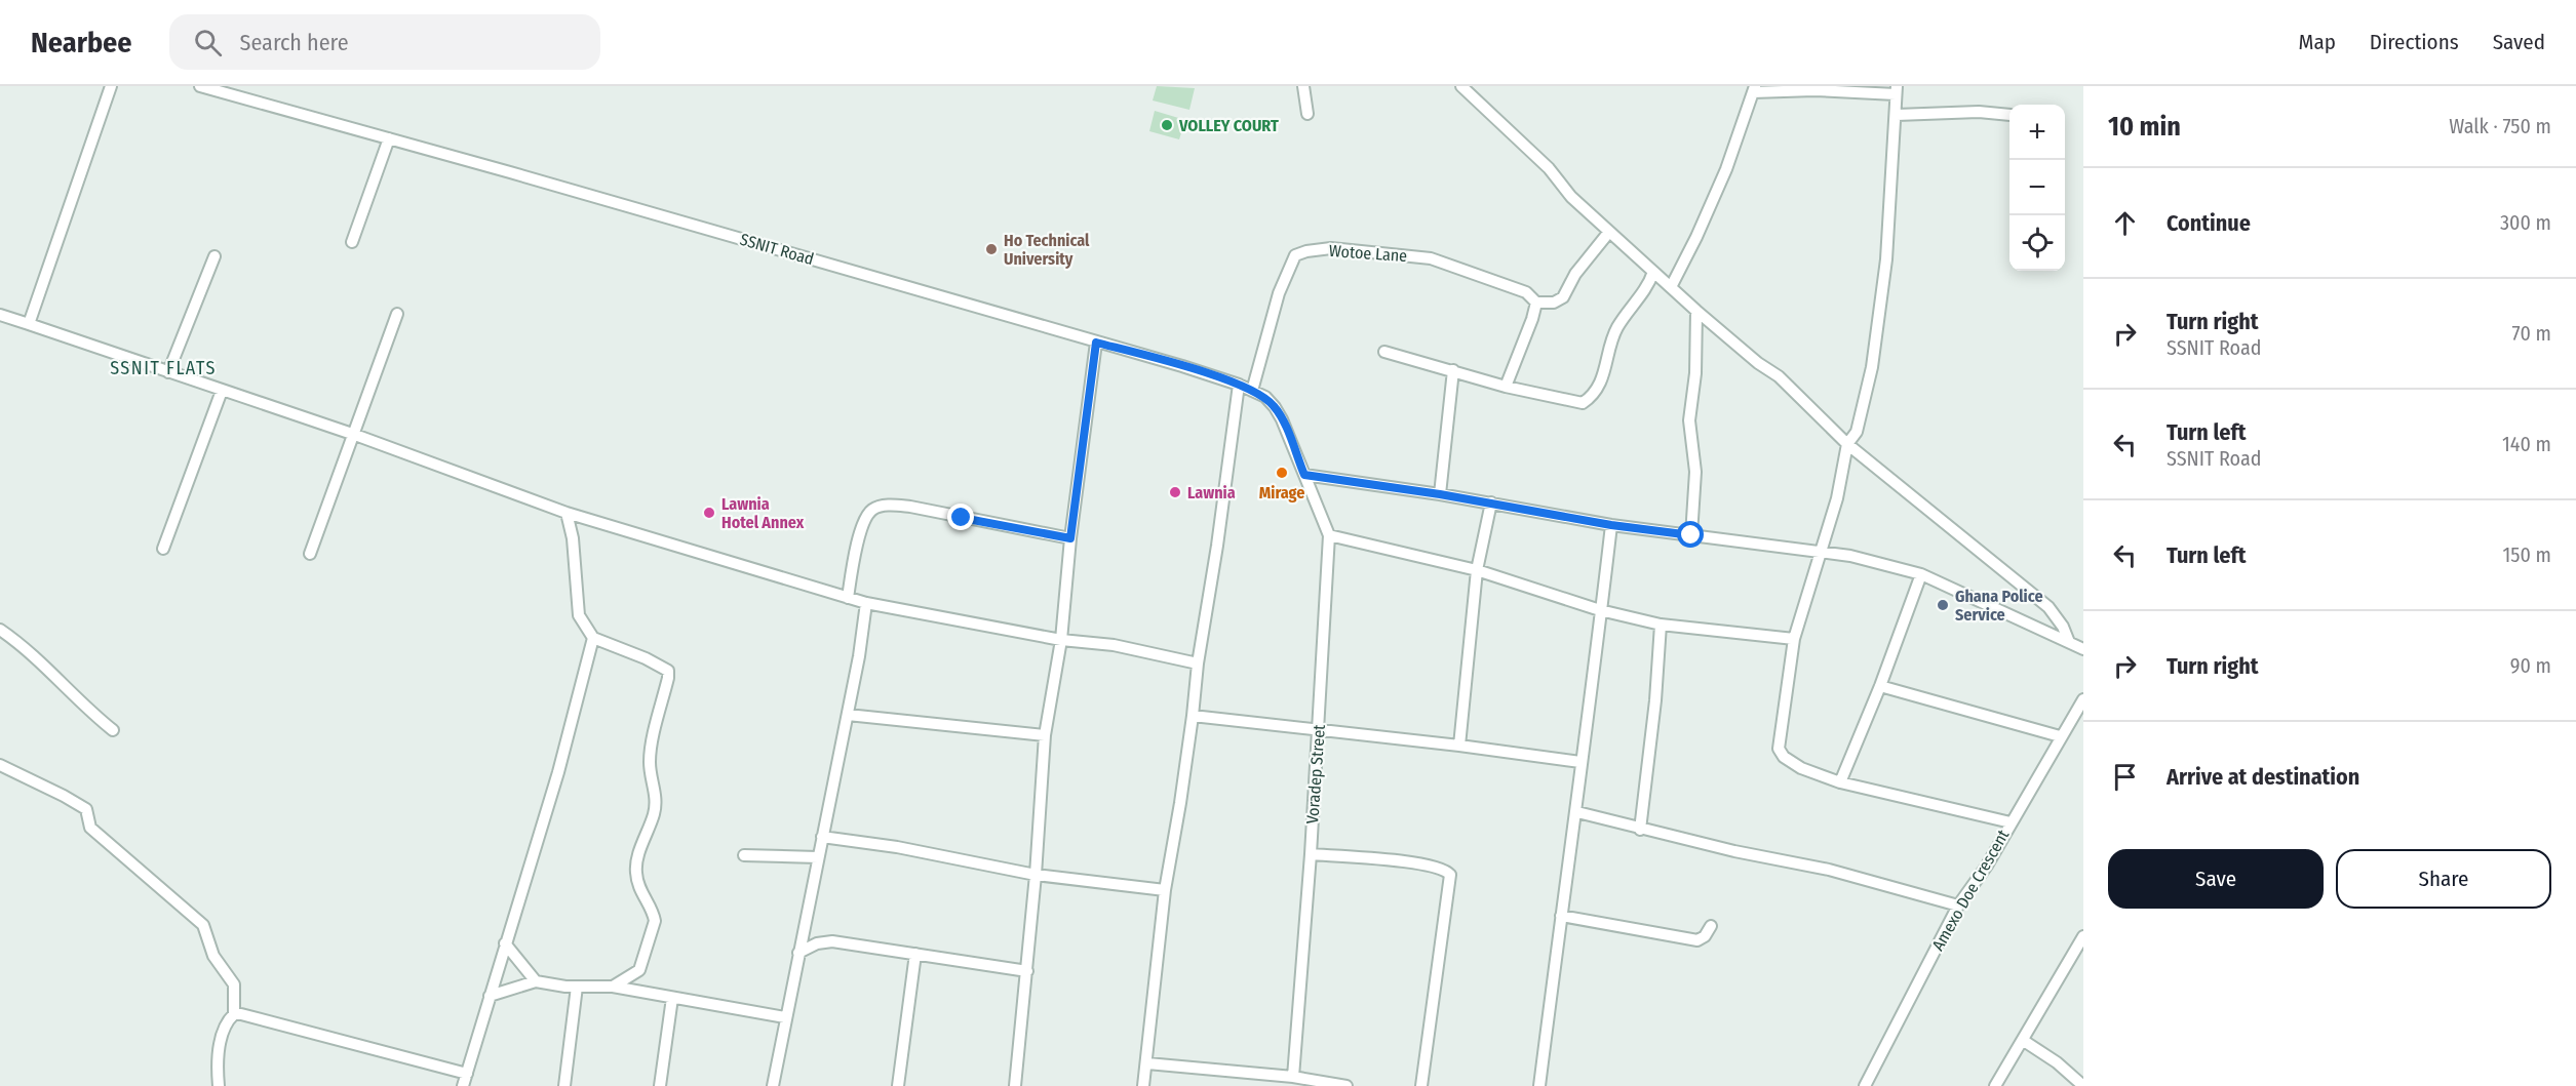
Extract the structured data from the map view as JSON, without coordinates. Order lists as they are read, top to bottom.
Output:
{
  "streets": {
    "street": [
      "SSNIT Road",
      "Wotoe Lane",
      "Voradep Street",
      "Amexo Doe Crescent"
    ]
  },
  "crossings": [
    ["SSNIT Road", "Wotoe Lane"],
    ["SSNIT Road", "Voradep Street"]
  ],
  "districts": ["SSNIT FLATS"],
  "places": [
    "VOLLEY COURT",
    "Ho Technical University",
    "Mirage",
    "Lawnia",
    "Lawnia Hotel Annex",
    "Ghana Police Service"
  ],
  "page": {
    "header": "Nearbee",
    "search": "Search here",
    "nav": ["Map", "Directions", "Saved"],
    "heading": ["10 min", "Walk · 750 m"],
    "map_buttons": ["+", "−"],
    "list": [
      ["Continue", "300 m"],
      ["Turn right", "SSNIT Road", "70 m"],
      ["Turn left", "SSNIT Road", "140 m"],
      ["Turn left", "150 m"],
      ["Turn right", "90 m"],
      "Arrive at destination"
    ],
    "buttons": ["Save", "Share"]
  }
}
